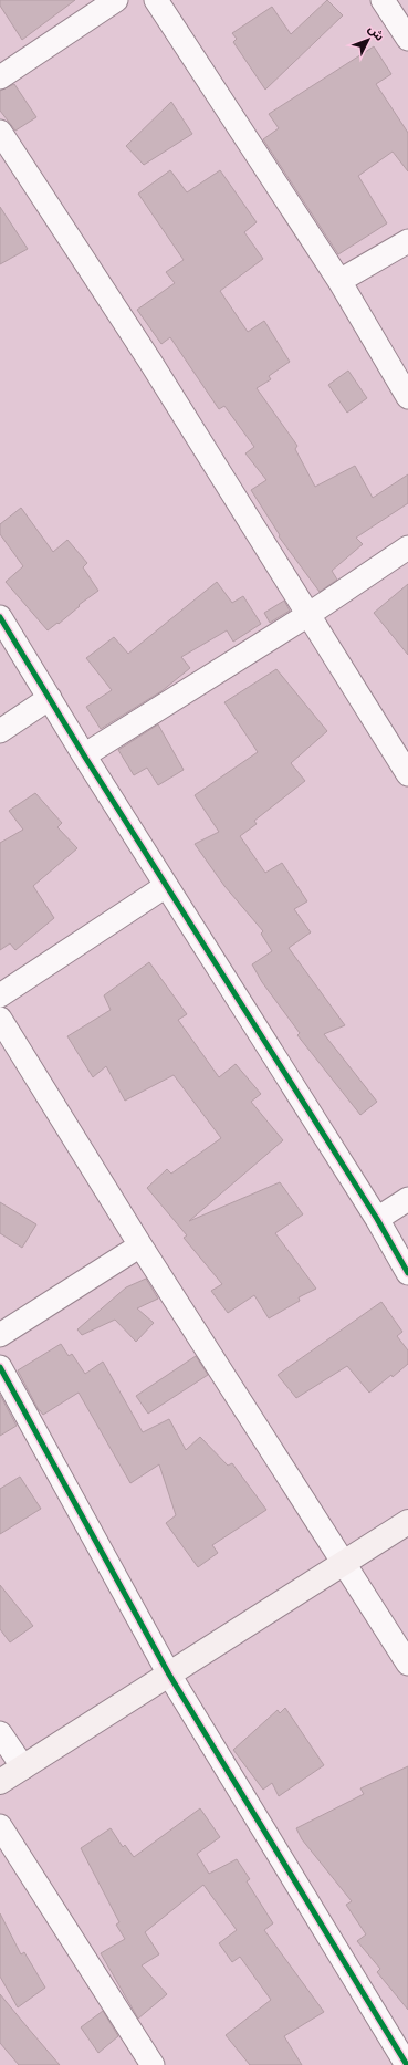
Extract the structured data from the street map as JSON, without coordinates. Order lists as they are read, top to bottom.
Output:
{
  "north": "top right"
}
